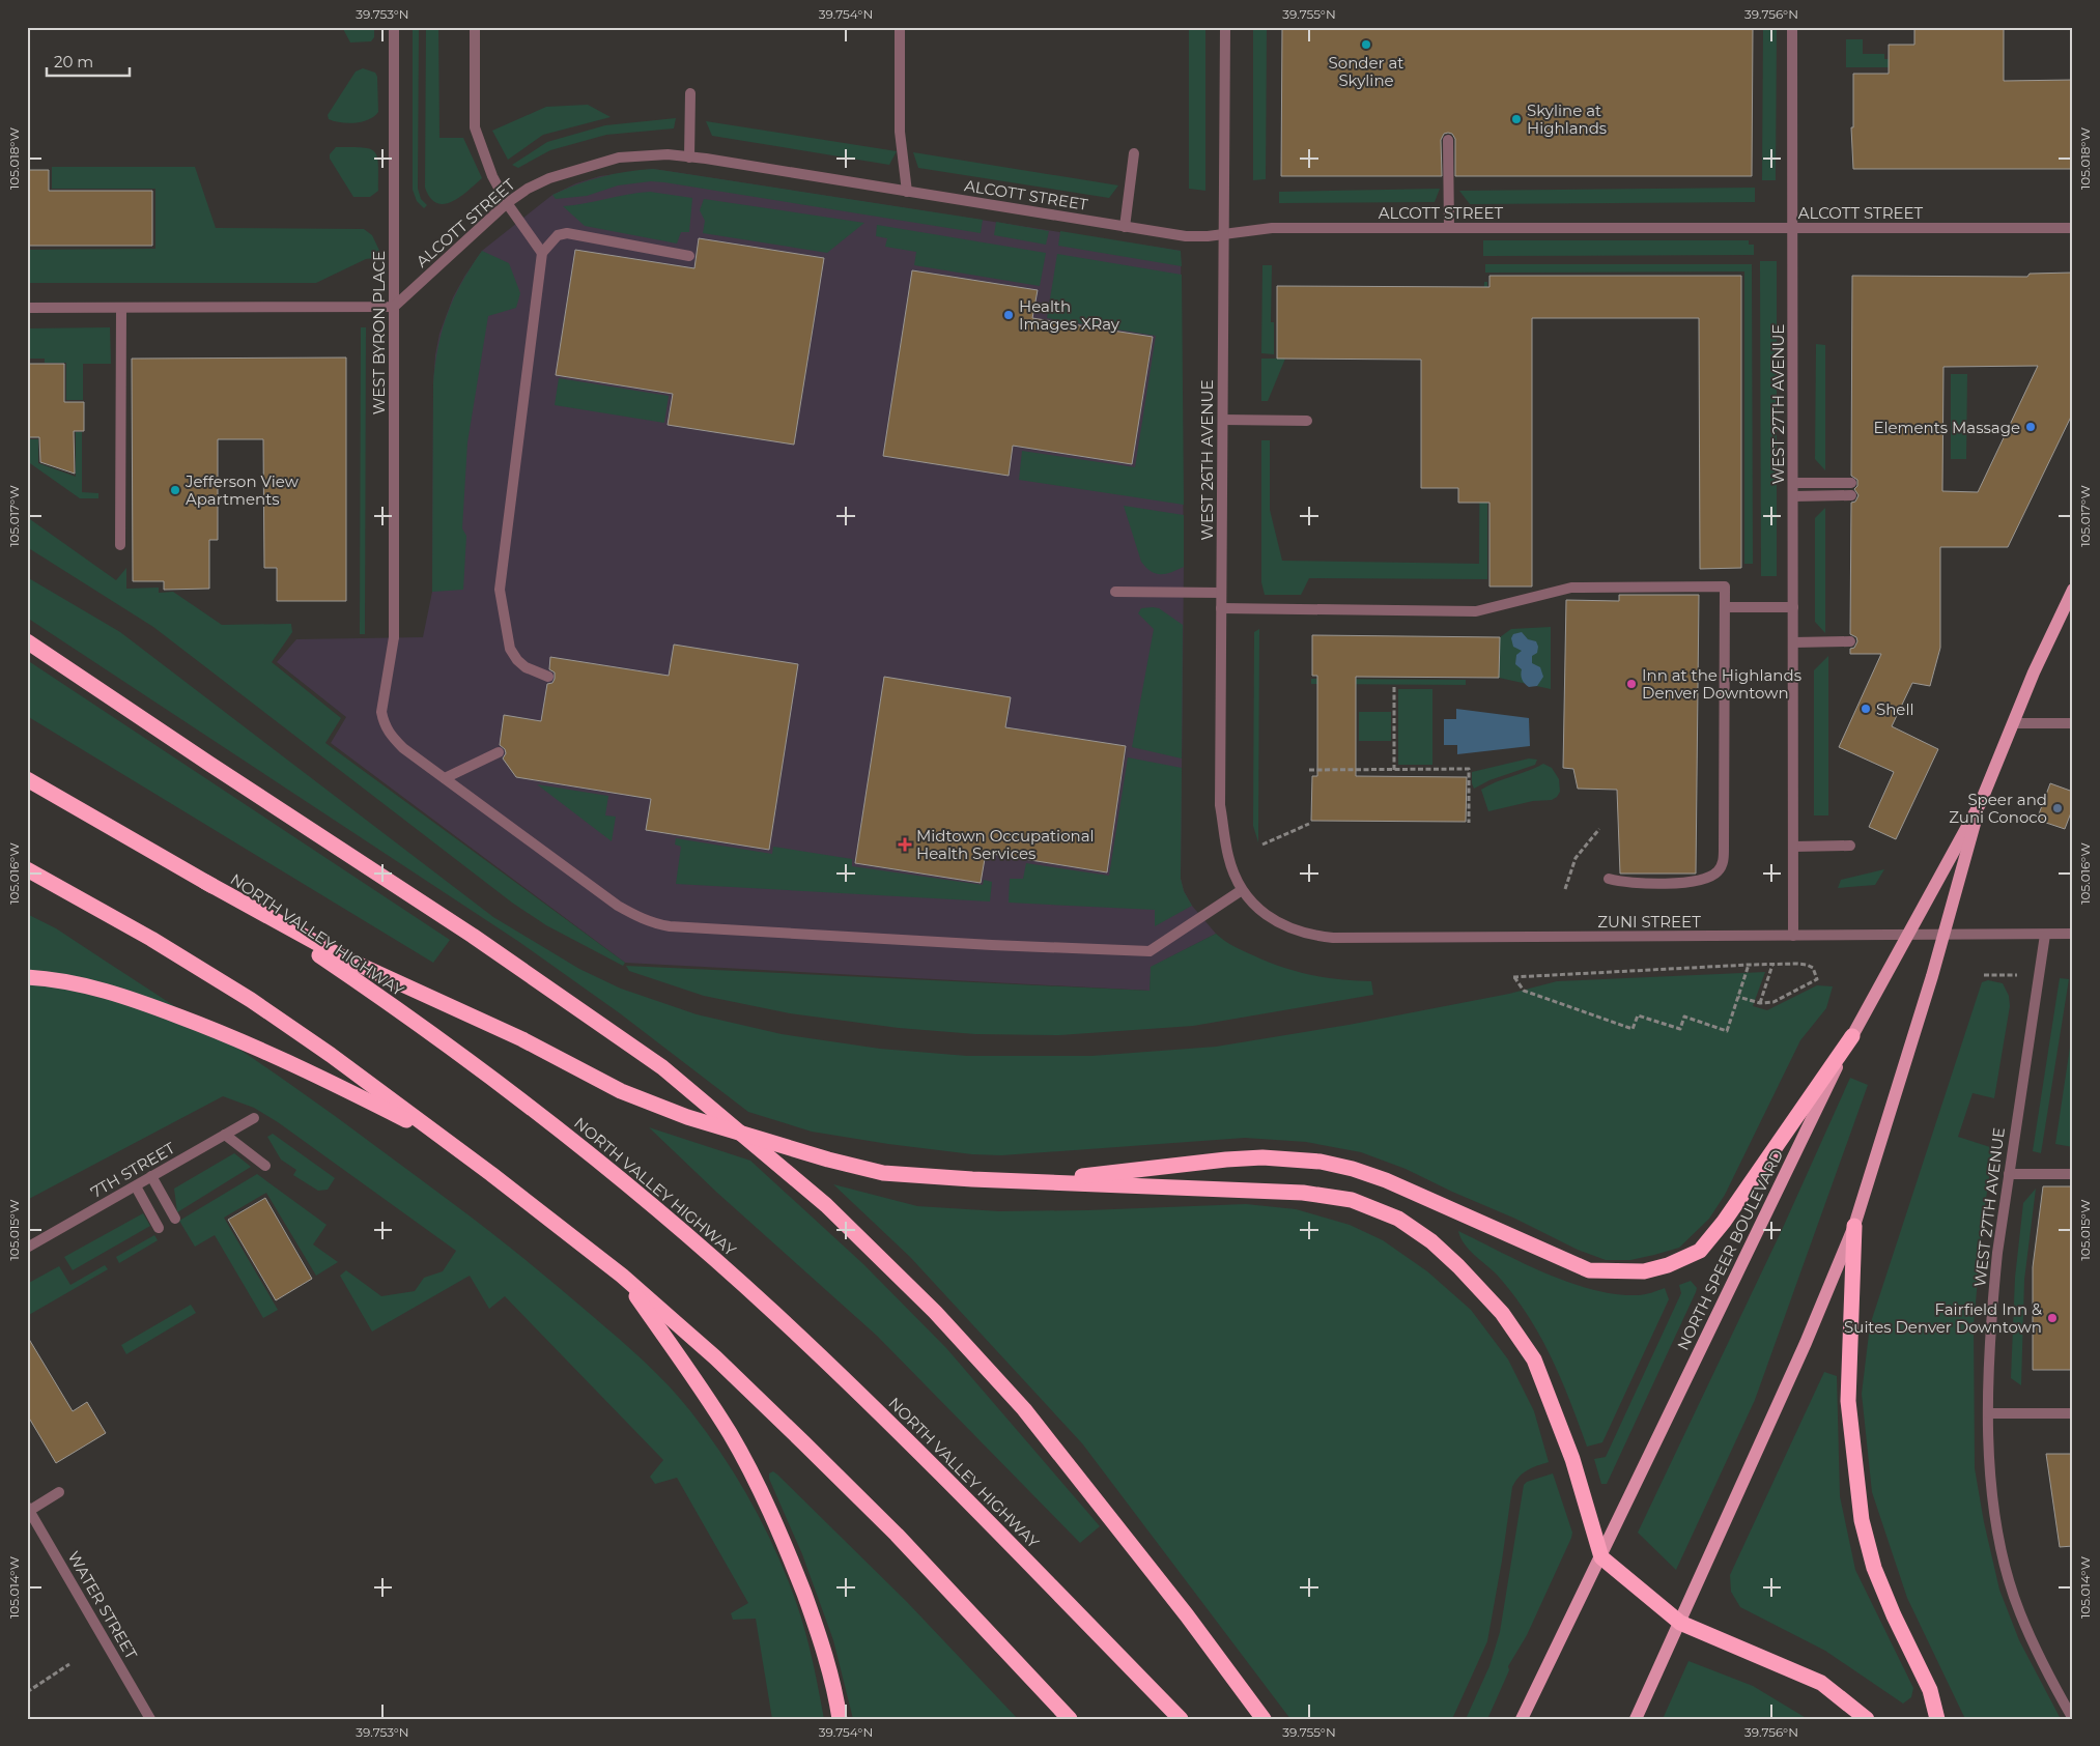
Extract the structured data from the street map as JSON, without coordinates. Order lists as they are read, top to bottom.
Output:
{
  "streets": {
    "highway": ["NORTH VALLEY HIGHWAY"],
    "main road": ["NORTH SPEER BOULEVARD"],
    "street": [
      "ALCOTT STREET",
      "WEST BYRON PLACE",
      "WEST 27TH AVENUE",
      "WEST 26TH AVENUE",
      "ZUNI STREET",
      "7TH STREET",
      "WATER STREET"
    ]
  },
  "crossings": [
    ["ALCOTT STREET", "WEST BYRON PLACE"],
    ["ALCOTT STREET", "WEST 27TH AVENUE"],
    ["ALCOTT STREET", "WEST 26TH AVENUE"],
    ["WEST BYRON PLACE", "WEST 26TH AVENUE"],
    ["WEST BYRON PLACE", "ZUNI STREET"],
    ["WEST 27TH AVENUE", "ZUNI STREET"],
    ["WEST 26TH AVENUE", "ZUNI STREET"],
    ["ZUNI STREET", "NORTH SPEER BOULEVARD"]
  ],
  "places": {
    "other": [
      "Sonder at Skyline",
      "Skyline at Highlands",
      "Health Images XRay",
      "Elements Massage",
      "Jefferson View Apartments",
      "Inn at the Highlands Denver Downtown",
      "Shell",
      "Speer and Zuni Conoco",
      "Fairfield Inn & Suites Denver Downtown"
    ],
    "health": ["Midtown Occupational Health Services"]
  },
  "scale_bar": "20 m",
  "coordinates": [
    "39.753°N",
    "39.754°N",
    "39.755°N",
    "39.756°N",
    "105.018°W",
    "105.017°W",
    "105.016°W",
    "105.015°W",
    "105.014°W"
  ]
}
